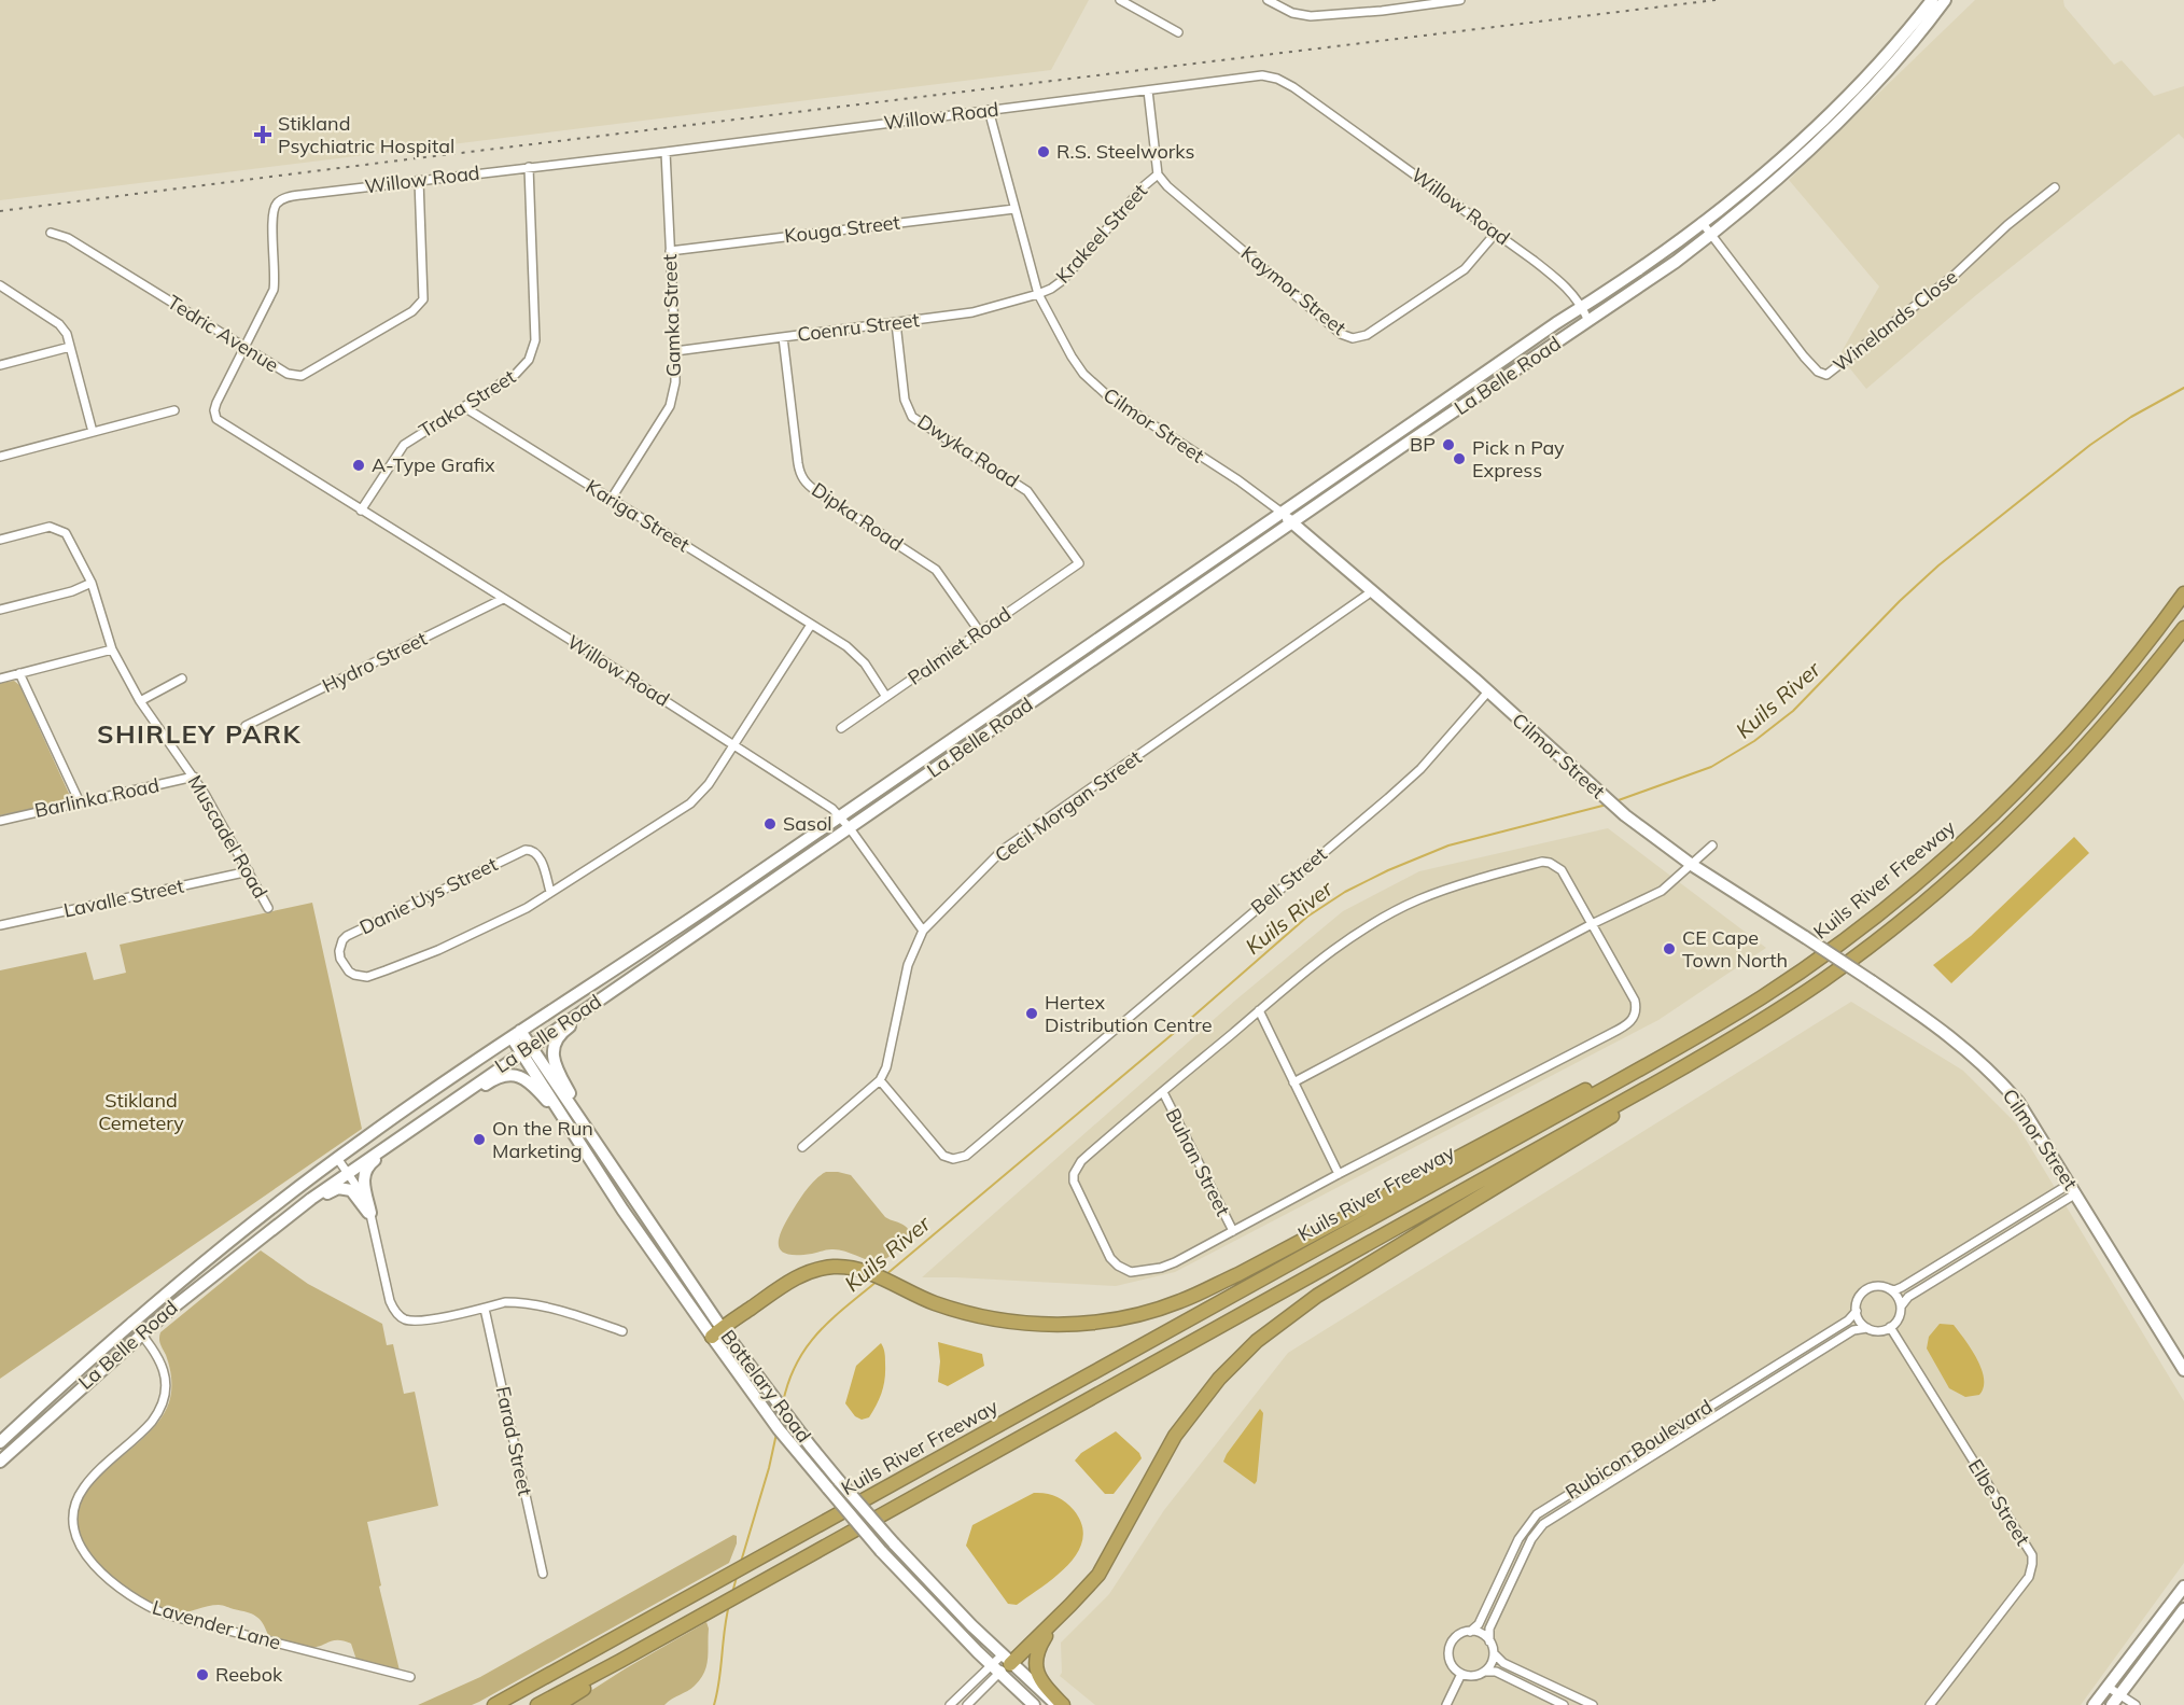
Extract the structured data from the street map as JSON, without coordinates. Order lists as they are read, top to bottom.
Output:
{
  "streets": {
    "highway": ["Kuils River Freeway"],
    "main road": ["La Belle Road", "Cilmor Street", "Bottelary Road"],
    "street": [
      "Willow Road",
      "Kouga Street",
      "Krakeel Street",
      "Kaymor Street",
      "Gamka Street",
      "Winelands Close",
      "Coenru Street",
      "Tedric Avenue",
      "Traka Street",
      "Dwyka Road",
      "Kariga Street",
      "Dipka Road",
      "Palmiet Road",
      "Hydro Street",
      "Barlinka Road",
      "Cecil Morgan Street",
      "Muscadel Road",
      "Bell Street",
      "Danie Uys Street",
      "Lavalle Street",
      "Buhan Street",
      "Farad Street",
      "Rubicon Boulevard",
      "Elbe Street",
      "Lavender Lane"
    ]
  },
  "crossings": [
    ["Willow Road", "Krakeel Street"],
    ["Willow Road", "Kaymor Street"],
    ["Willow Road", "Gamka Street"],
    ["Willow Road", "Tedric Avenue"],
    ["Willow Road", "La Belle Road"],
    ["Willow Road", "Traka Street"],
    ["Willow Road", "Cilmor Street"],
    ["Willow Road", "Hydro Street"],
    ["Willow Road", "Cecil Morgan Street"],
    ["Willow Road", "Danie Uys Street"],
    ["Kouga Street", "Gamka Street"],
    ["Kouga Street", "Cilmor Street"],
    ["Krakeel Street", "Kaymor Street"],
    ["Krakeel Street", "Coenru Street"],
    ["Krakeel Street", "Cilmor Street"],
    ["Gamka Street", "Coenru Street"],
    ["Gamka Street", "Kariga Street"],
    ["Winelands Close", "La Belle Road"],
    ["Coenru Street", "Cilmor Street"],
    ["Coenru Street", "Dwyka Road"],
    ["Coenru Street", "Dipka Road"],
    ["La Belle Road", "Cilmor Street"],
    ["La Belle Road", "Bottelary Road"],
    ["La Belle Road", "Lavender Lane"],
    ["Traka Street", "Kariga Street"],
    ["Cilmor Street", "Cecil Morgan Street"],
    ["Cilmor Street", "Bell Street"],
    ["Dwyka Road", "Palmiet Road"],
    ["Kariga Street", "Palmiet Road"],
    ["Dipka Road", "Palmiet Road"],
    ["Barlinka Road", "Muscadel Road"],
    ["Cecil Morgan Street", "Bell Street"],
    ["Muscadel Road", "Lavalle Street"],
    ["Rubicon Boulevard", "Elbe Street"]
  ],
  "districts": ["SHIRLEY PARK"],
  "water": ["Kuils River"],
  "parks": ["Stikland Cemetery"],
  "places": {
    "health": ["Stikland Psychiatric Hospital"],
    "other": [
      "R.S. Steelworks",
      "BP",
      "Pick n Pay Express",
      "A-Type Grafix",
      "Sasol",
      "CE Cape Town North",
      "Hertex Distribution Centre",
      "On the Run Marketing",
      "Reebok"
    ]
  }
}
